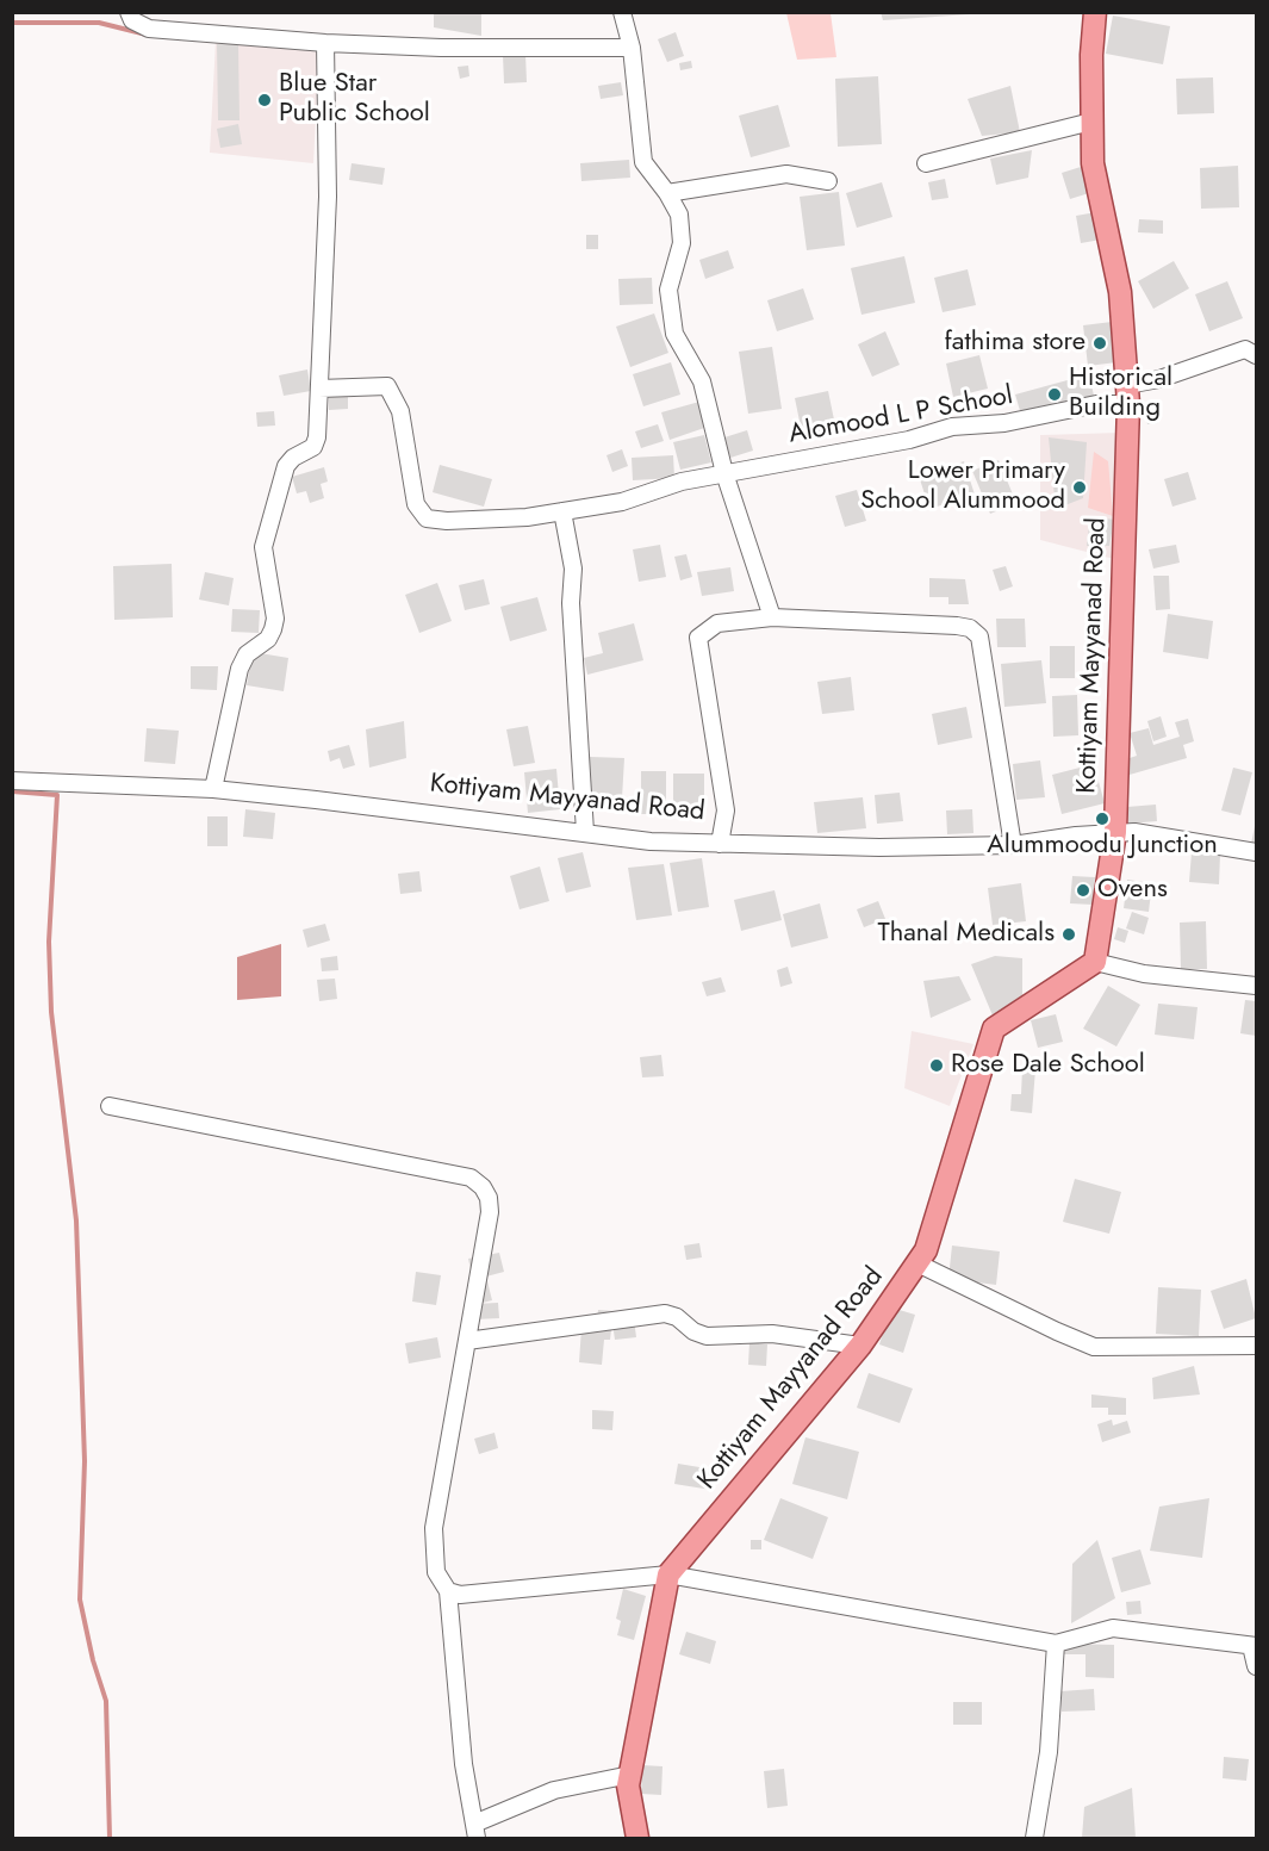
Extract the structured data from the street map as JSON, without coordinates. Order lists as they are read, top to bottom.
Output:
{
  "streets": {
    "main road": ["Kottiyam Mayyanad Road"],
    "street": ["Alomood L P School"]
  },
  "crossings": [
    ["Alomood L P School", "Kottiyam Mayyanad Road"]
  ],
  "places": [
    "Blue Star Public School",
    "fathima store",
    "Historical Building",
    "Lower Primary School Alummood",
    "Alummoodu Junction",
    "Ovens",
    "Thanal Medicals",
    "Rose Dale School"
  ]
}
